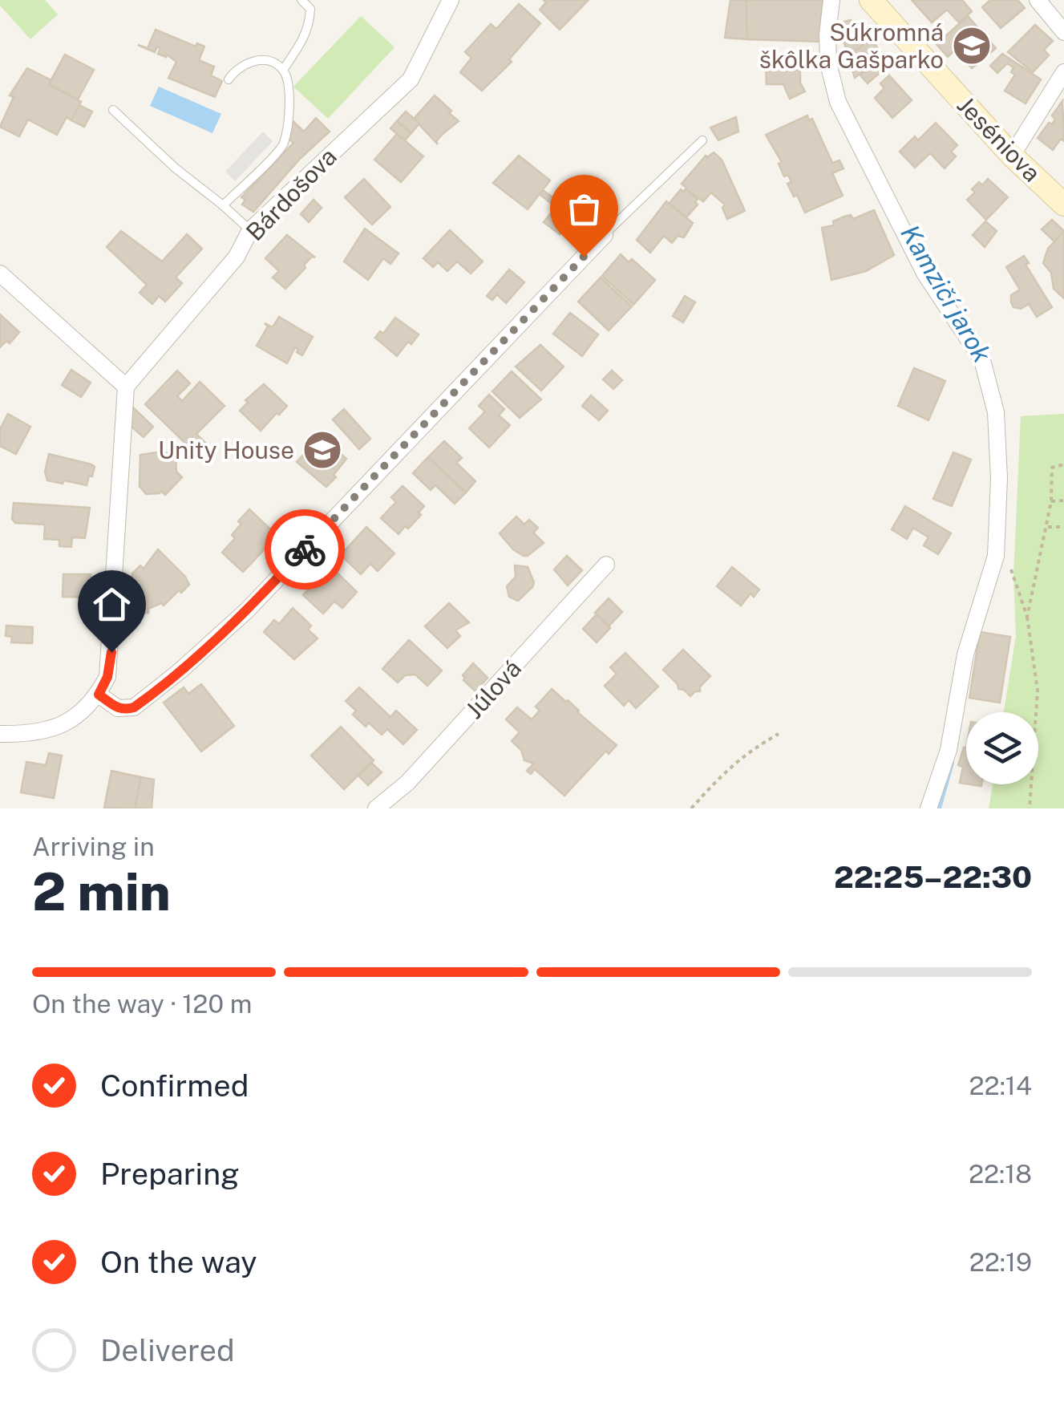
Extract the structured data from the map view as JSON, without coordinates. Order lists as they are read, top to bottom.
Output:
{
  "streets": {
    "street": ["Jeséniova", "Bárdošova", "Júlová"]
  },
  "water": ["Kamzičí jarok"],
  "places": {
    "school or university": ["Súkromná škôlka Gašparko", "Unity House"]
  },
  "page": {
    "heading": ["2 min", "Arriving in", "22:25–22:30"],
    "bar": "On the way · 120 m",
    "list": [
      ["Confirmed", "22:14"],
      ["Preparing", "22:18"],
      ["On the way", "22:19"],
      "Delivered"
    ]
  }
}
